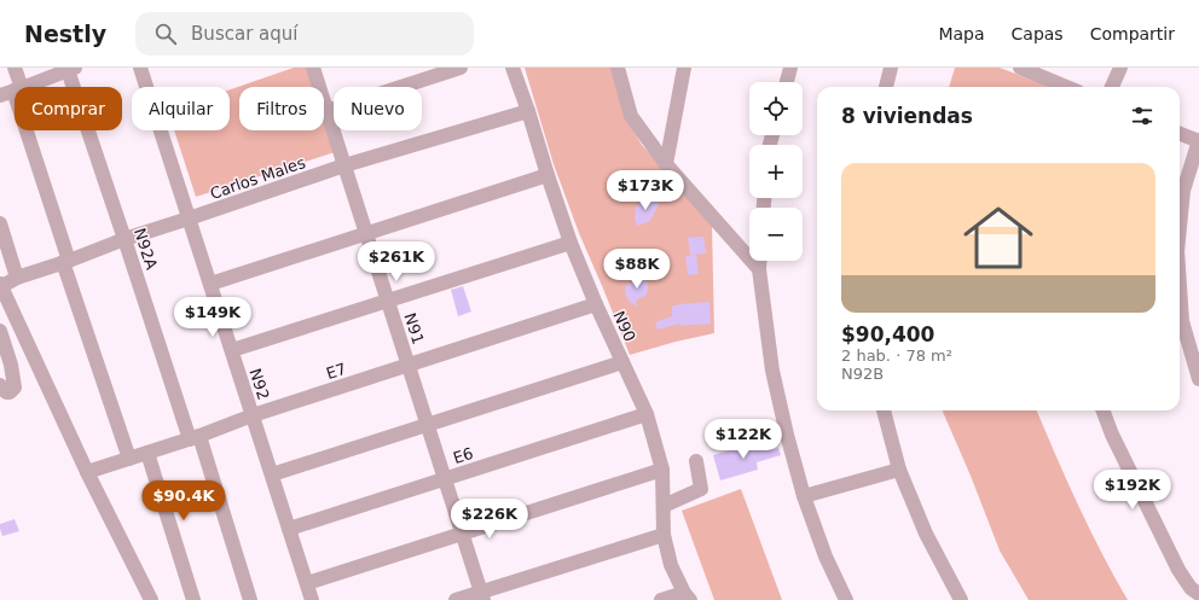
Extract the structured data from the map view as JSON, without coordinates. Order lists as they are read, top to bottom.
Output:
{
  "streets": {
    "street": [
      "Carlos Males",
      "N92A",
      "N90",
      "N91",
      "E7",
      "N92",
      "E6"
    ]
  },
  "crossings": [
    ["Carlos Males", "N92A"],
    ["Carlos Males", "N90"],
    ["Carlos Males", "N91"],
    ["Carlos Males", "N92"],
    ["N92A", "E7"],
    ["N90", "E7"],
    ["N90", "E6"],
    ["N91", "E7"],
    ["N91", "E6"],
    ["E7", "N92"],
    ["N92", "E6"]
  ],
  "page": {
    "header": "Nestly",
    "search": "Buscar aquí",
    "nav": ["Mapa", "Capas", "Compartir"],
    "map_buttons": ["+", "−"],
    "chip": [
      "Comprar",
      "Alquilar",
      "Filtros",
      "Nuevo"
    ],
    "heading": "8 viviendas",
    "list": [
      {
        "name": "$90,400",
        "note": "2 hab. · 78 m² · N92B"
      }
    ],
    "price": [
      "$173K",
      "$261K",
      "$88K",
      "$149K",
      "$122K",
      "$192K",
      "$90.4K",
      "$226K"
    ]
  }
}
